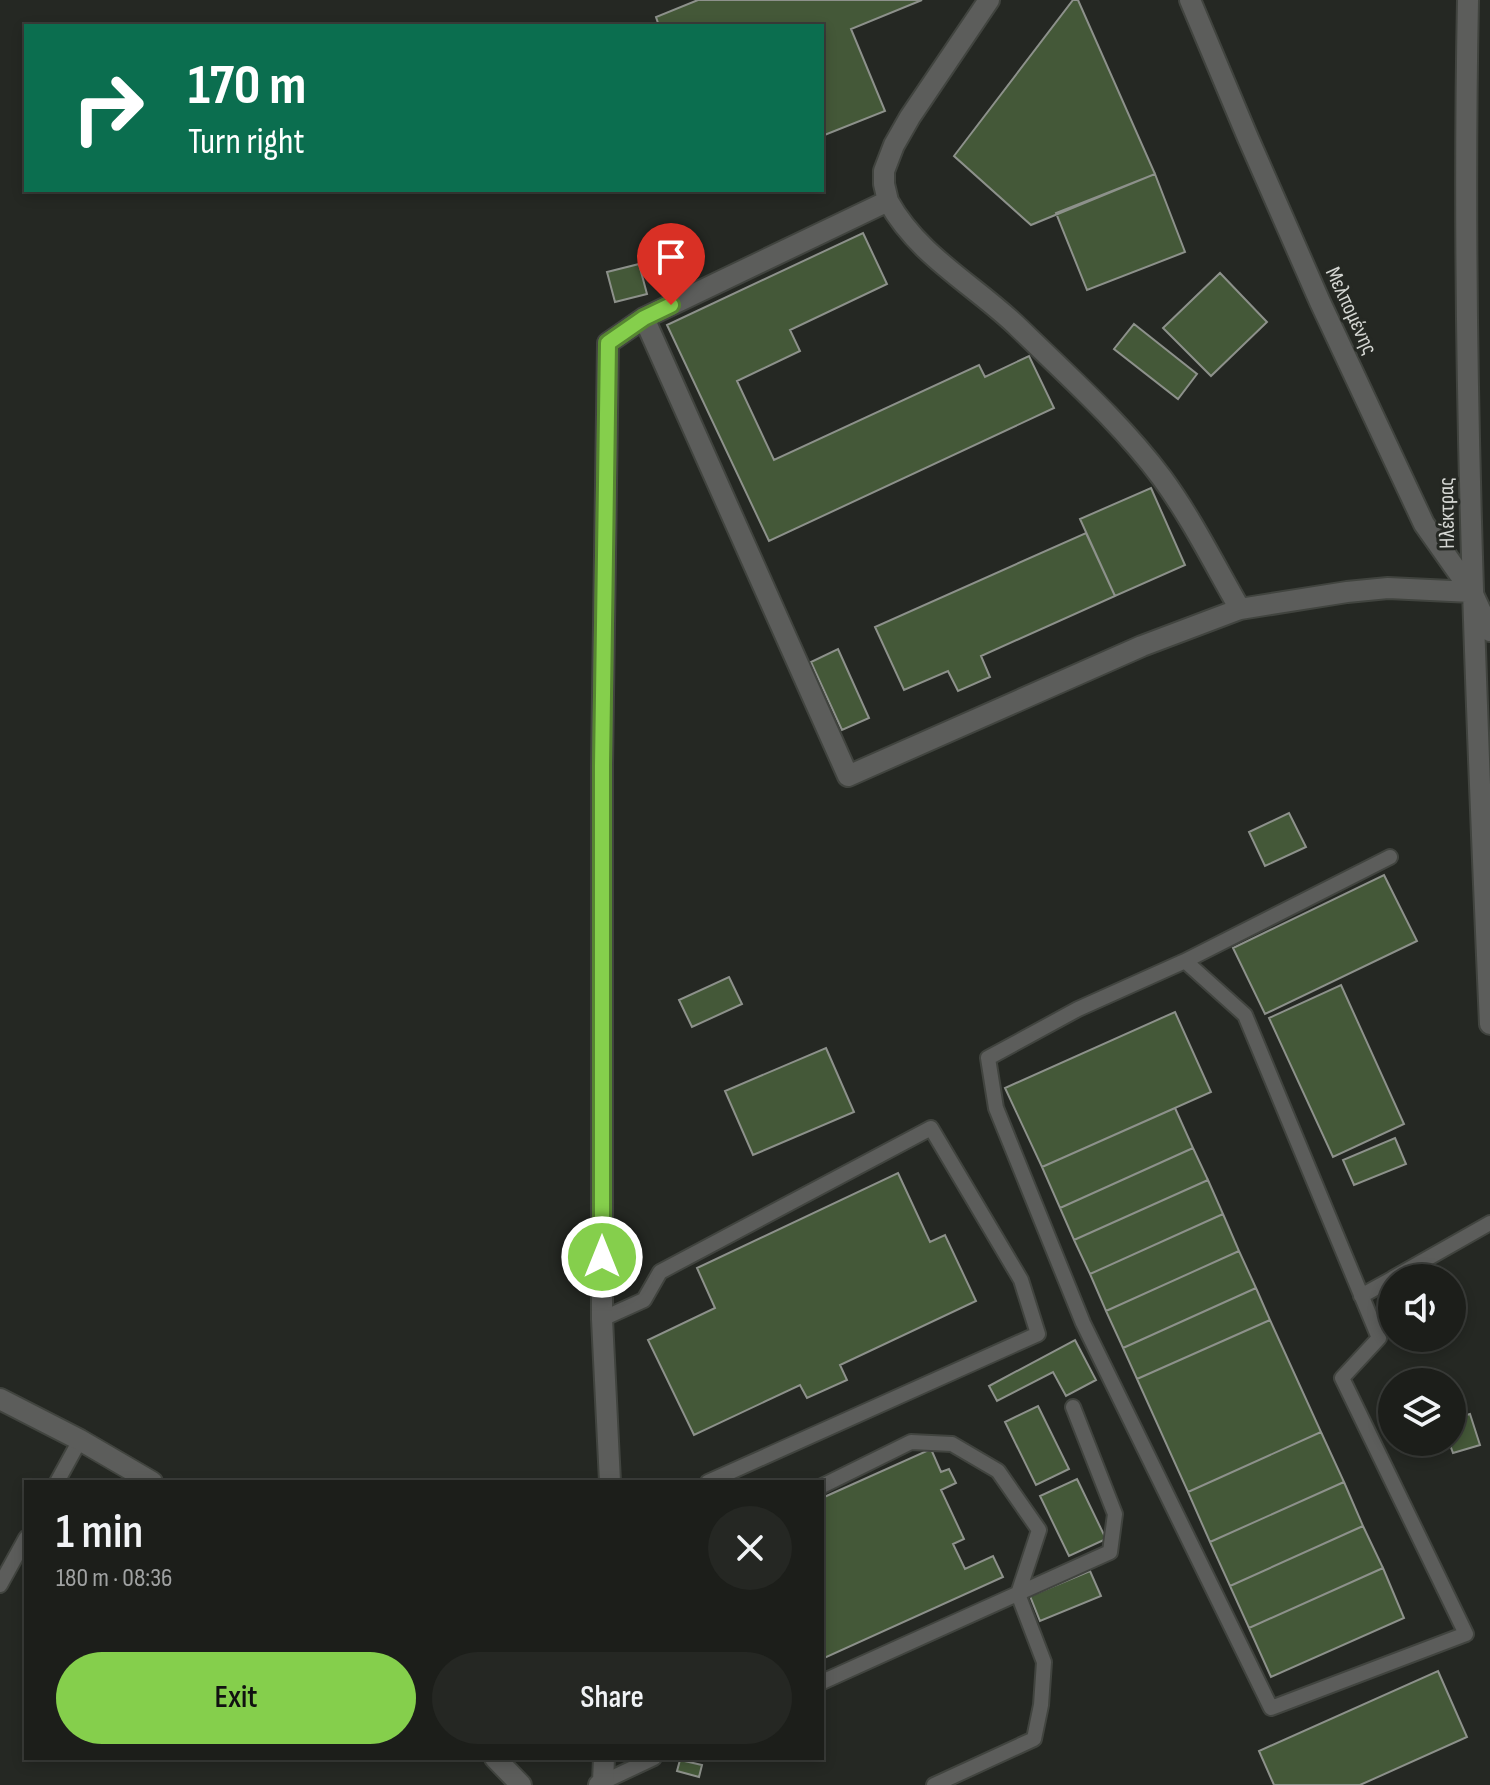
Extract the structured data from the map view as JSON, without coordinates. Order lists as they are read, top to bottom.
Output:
{
  "streets": {
    "street": ["Μελπομένης", "Ηλέκτρας"]
  },
  "crossings": [
    ["Μελπομένης", "Ηλέκτρας"]
  ],
  "page": {
    "turn": ["170 m", "Turn right"],
    "heading": ["1 min", "180 m · 08:36"],
    "buttons": ["Exit", "Share"]
  }
}
